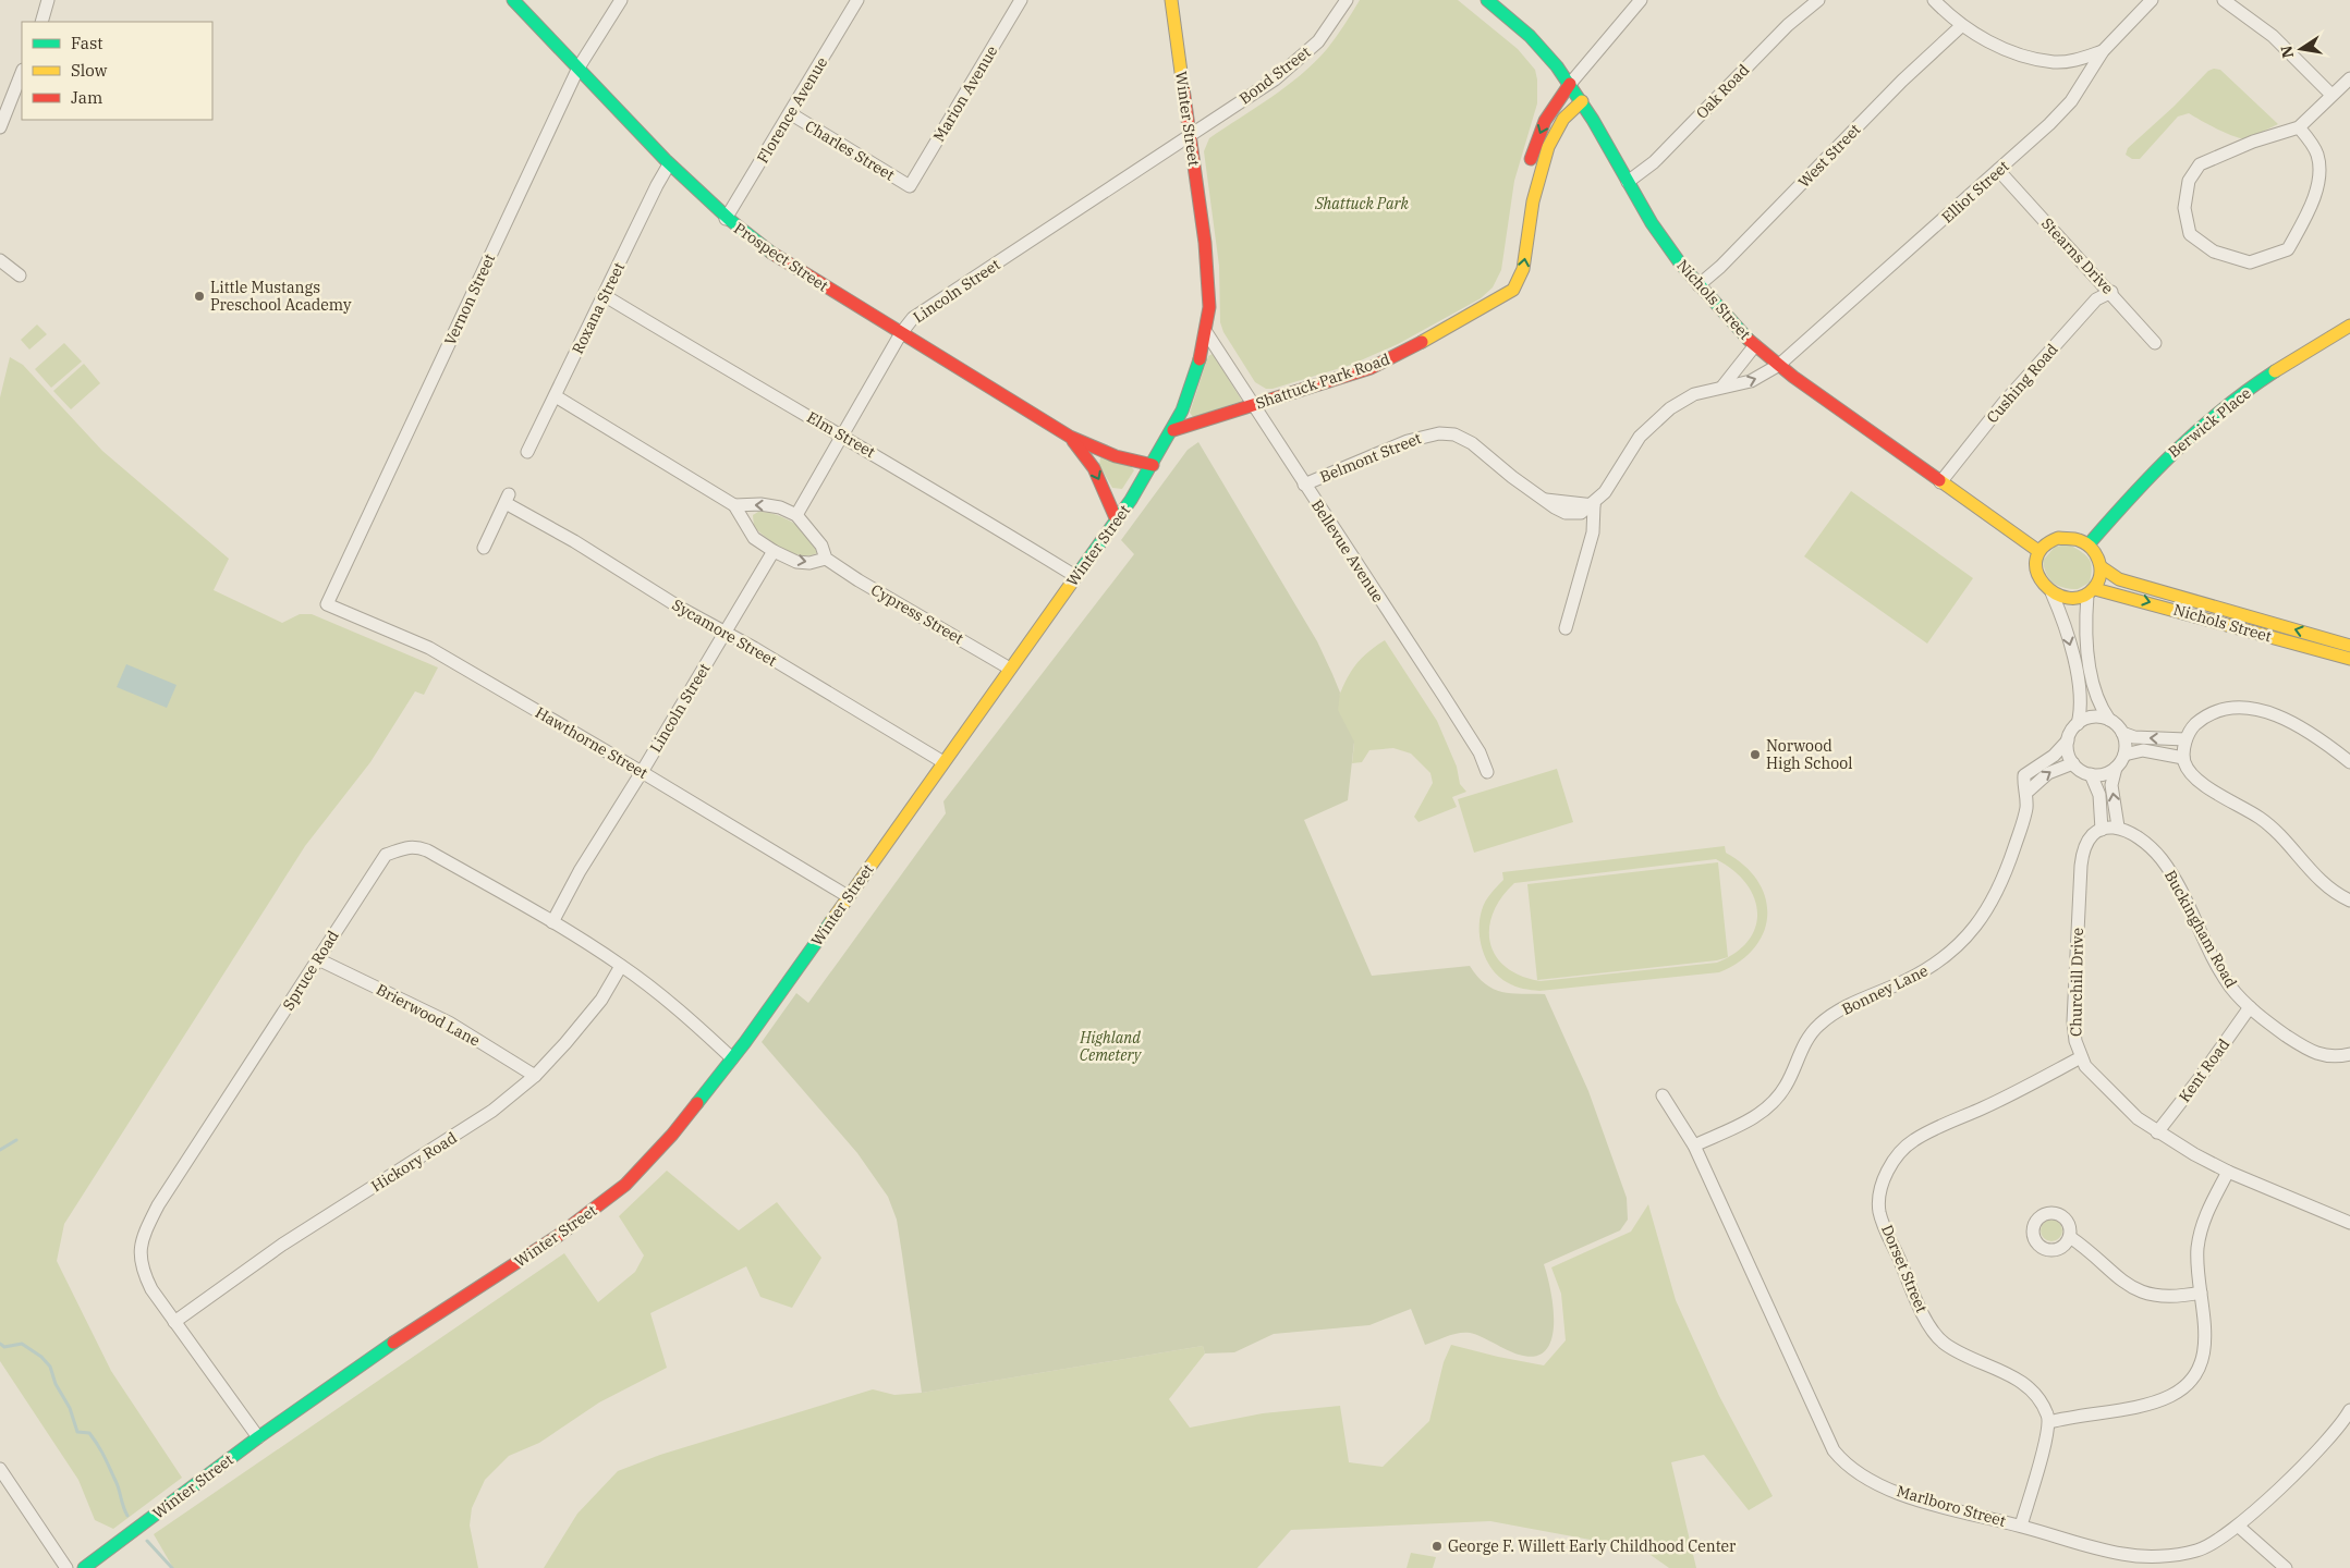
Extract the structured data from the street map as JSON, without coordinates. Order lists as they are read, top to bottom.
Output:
{
  "streets": {
    "street": [
      "Bond Street",
      "Oak Road",
      "Marion Avenue",
      "Florence Avenue",
      "Winter Street",
      "Charles Street",
      "West Street",
      "Elliot Street",
      "Stearns Drive",
      "Prospect Street",
      "Lincoln Street",
      "Vernon Street",
      "Nichols Street",
      "Roxana Street",
      "Shattuck Park Road",
      "Cushing Road",
      "Berwick Place",
      "Elm Street",
      "Belmont Street",
      "Bellevue Avenue",
      "Cypress Street",
      "Sycamore Street",
      "Hawthorne Street",
      "Buckingham Road",
      "Spruce Road",
      "Churchill Drive",
      "Bonney Lane",
      "Brierwood Lane",
      "Kent Road",
      "Hickory Road",
      "Dorset Street",
      "Marlboro Street"
    ]
  },
  "crossings": [
    ["Bond Street", "Winter Street"],
    ["Bond Street", "Lincoln Street"],
    ["Oak Road", "Nichols Street"],
    ["Marion Avenue", "Charles Street"],
    ["Florence Avenue", "Charles Street"],
    ["Florence Avenue", "Prospect Street"],
    ["Winter Street", "Prospect Street"],
    ["Winter Street", "Lincoln Street"],
    ["Winter Street", "Shattuck Park Road"],
    ["Winter Street", "Elm Street"],
    ["Winter Street", "Bellevue Avenue"],
    ["Winter Street", "Cypress Street"],
    ["Winter Street", "Sycamore Street"],
    ["Winter Street", "Hawthorne Street"],
    ["Winter Street", "Spruce Road"],
    ["West Street", "Nichols Street"],
    ["Elliot Street", "Stearns Drive"],
    ["Elliot Street", "Nichols Street"],
    ["Elliot Street", "Belmont Street"],
    ["Stearns Drive", "Cushing Road"],
    ["Prospect Street", "Lincoln Street"],
    ["Prospect Street", "Vernon Street"],
    ["Prospect Street", "Roxana Street"],
    ["Lincoln Street", "Elm Street"],
    ["Lincoln Street", "Cypress Street"],
    ["Lincoln Street", "Sycamore Street"],
    ["Lincoln Street", "Hawthorne Street"],
    ["Lincoln Street", "Spruce Road"],
    ["Vernon Street", "Hawthorne Street"],
    ["Nichols Street", "Shattuck Park Road"],
    ["Nichols Street", "Cushing Road"],
    ["Nichols Street", "Berwick Place"],
    ["Roxana Street", "Elm Street"],
    ["Shattuck Park Road", "Bellevue Avenue"],
    ["Belmont Street", "Bellevue Avenue"],
    ["Buckingham Road", "Churchill Drive"],
    ["Buckingham Road", "Kent Road"],
    ["Spruce Road", "Brierwood Lane"],
    ["Spruce Road", "Hickory Road"],
    ["Churchill Drive", "Kent Road"],
    ["Churchill Drive", "Dorset Street"],
    ["Bonney Lane", "Marlboro Street"],
    ["Brierwood Lane", "Hickory Road"]
  ],
  "parks": ["Shattuck Park", "Highland Cemetery"],
  "places": ["Little Mustangs Preschool Academy", "Norwood High School", "George F. Willett Early Childhood Center"],
  "legend": ["Fast", "Slow", "Jam"],
  "north": "left"
}
